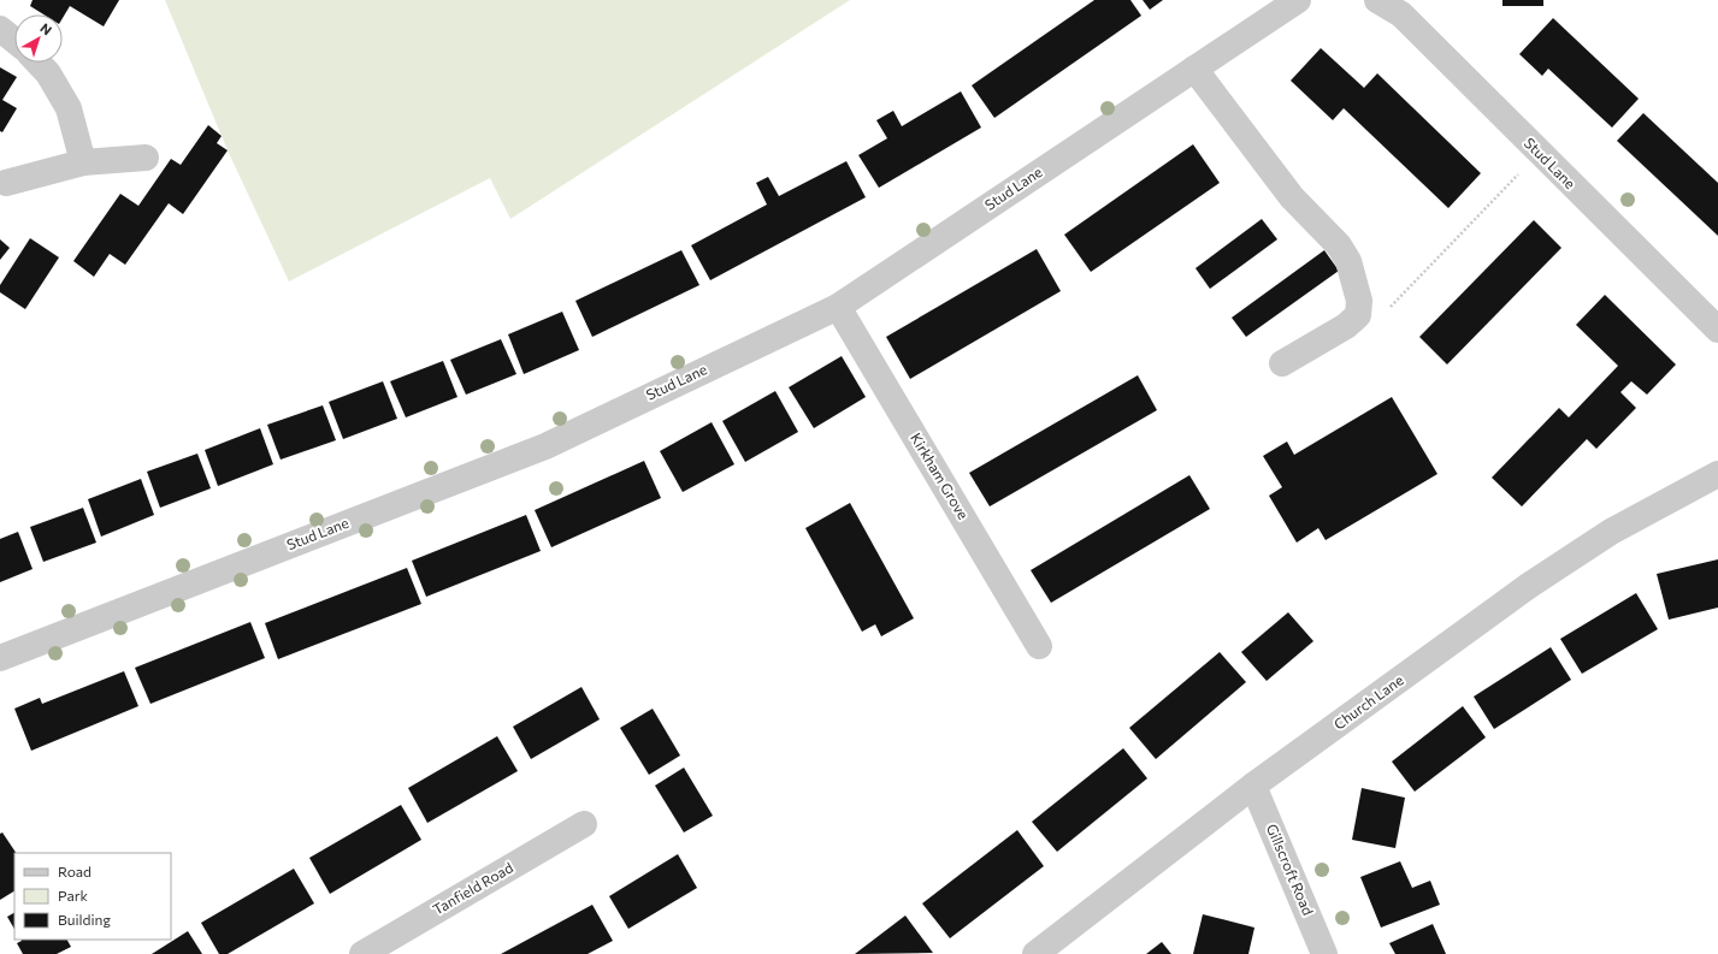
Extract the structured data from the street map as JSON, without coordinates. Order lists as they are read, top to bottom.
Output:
{
  "streets": {
    "street": [
      "Stud Lane",
      "Kirkham Grove",
      "Church Lane",
      "Gillscroft Road",
      "Tanfield Road"
    ]
  },
  "crossings": [
    ["Stud Lane", "Kirkham Grove"],
    ["Church Lane", "Gillscroft Road"]
  ],
  "legend": ["Road", "Park", "Building"],
  "north": "top right"
}
